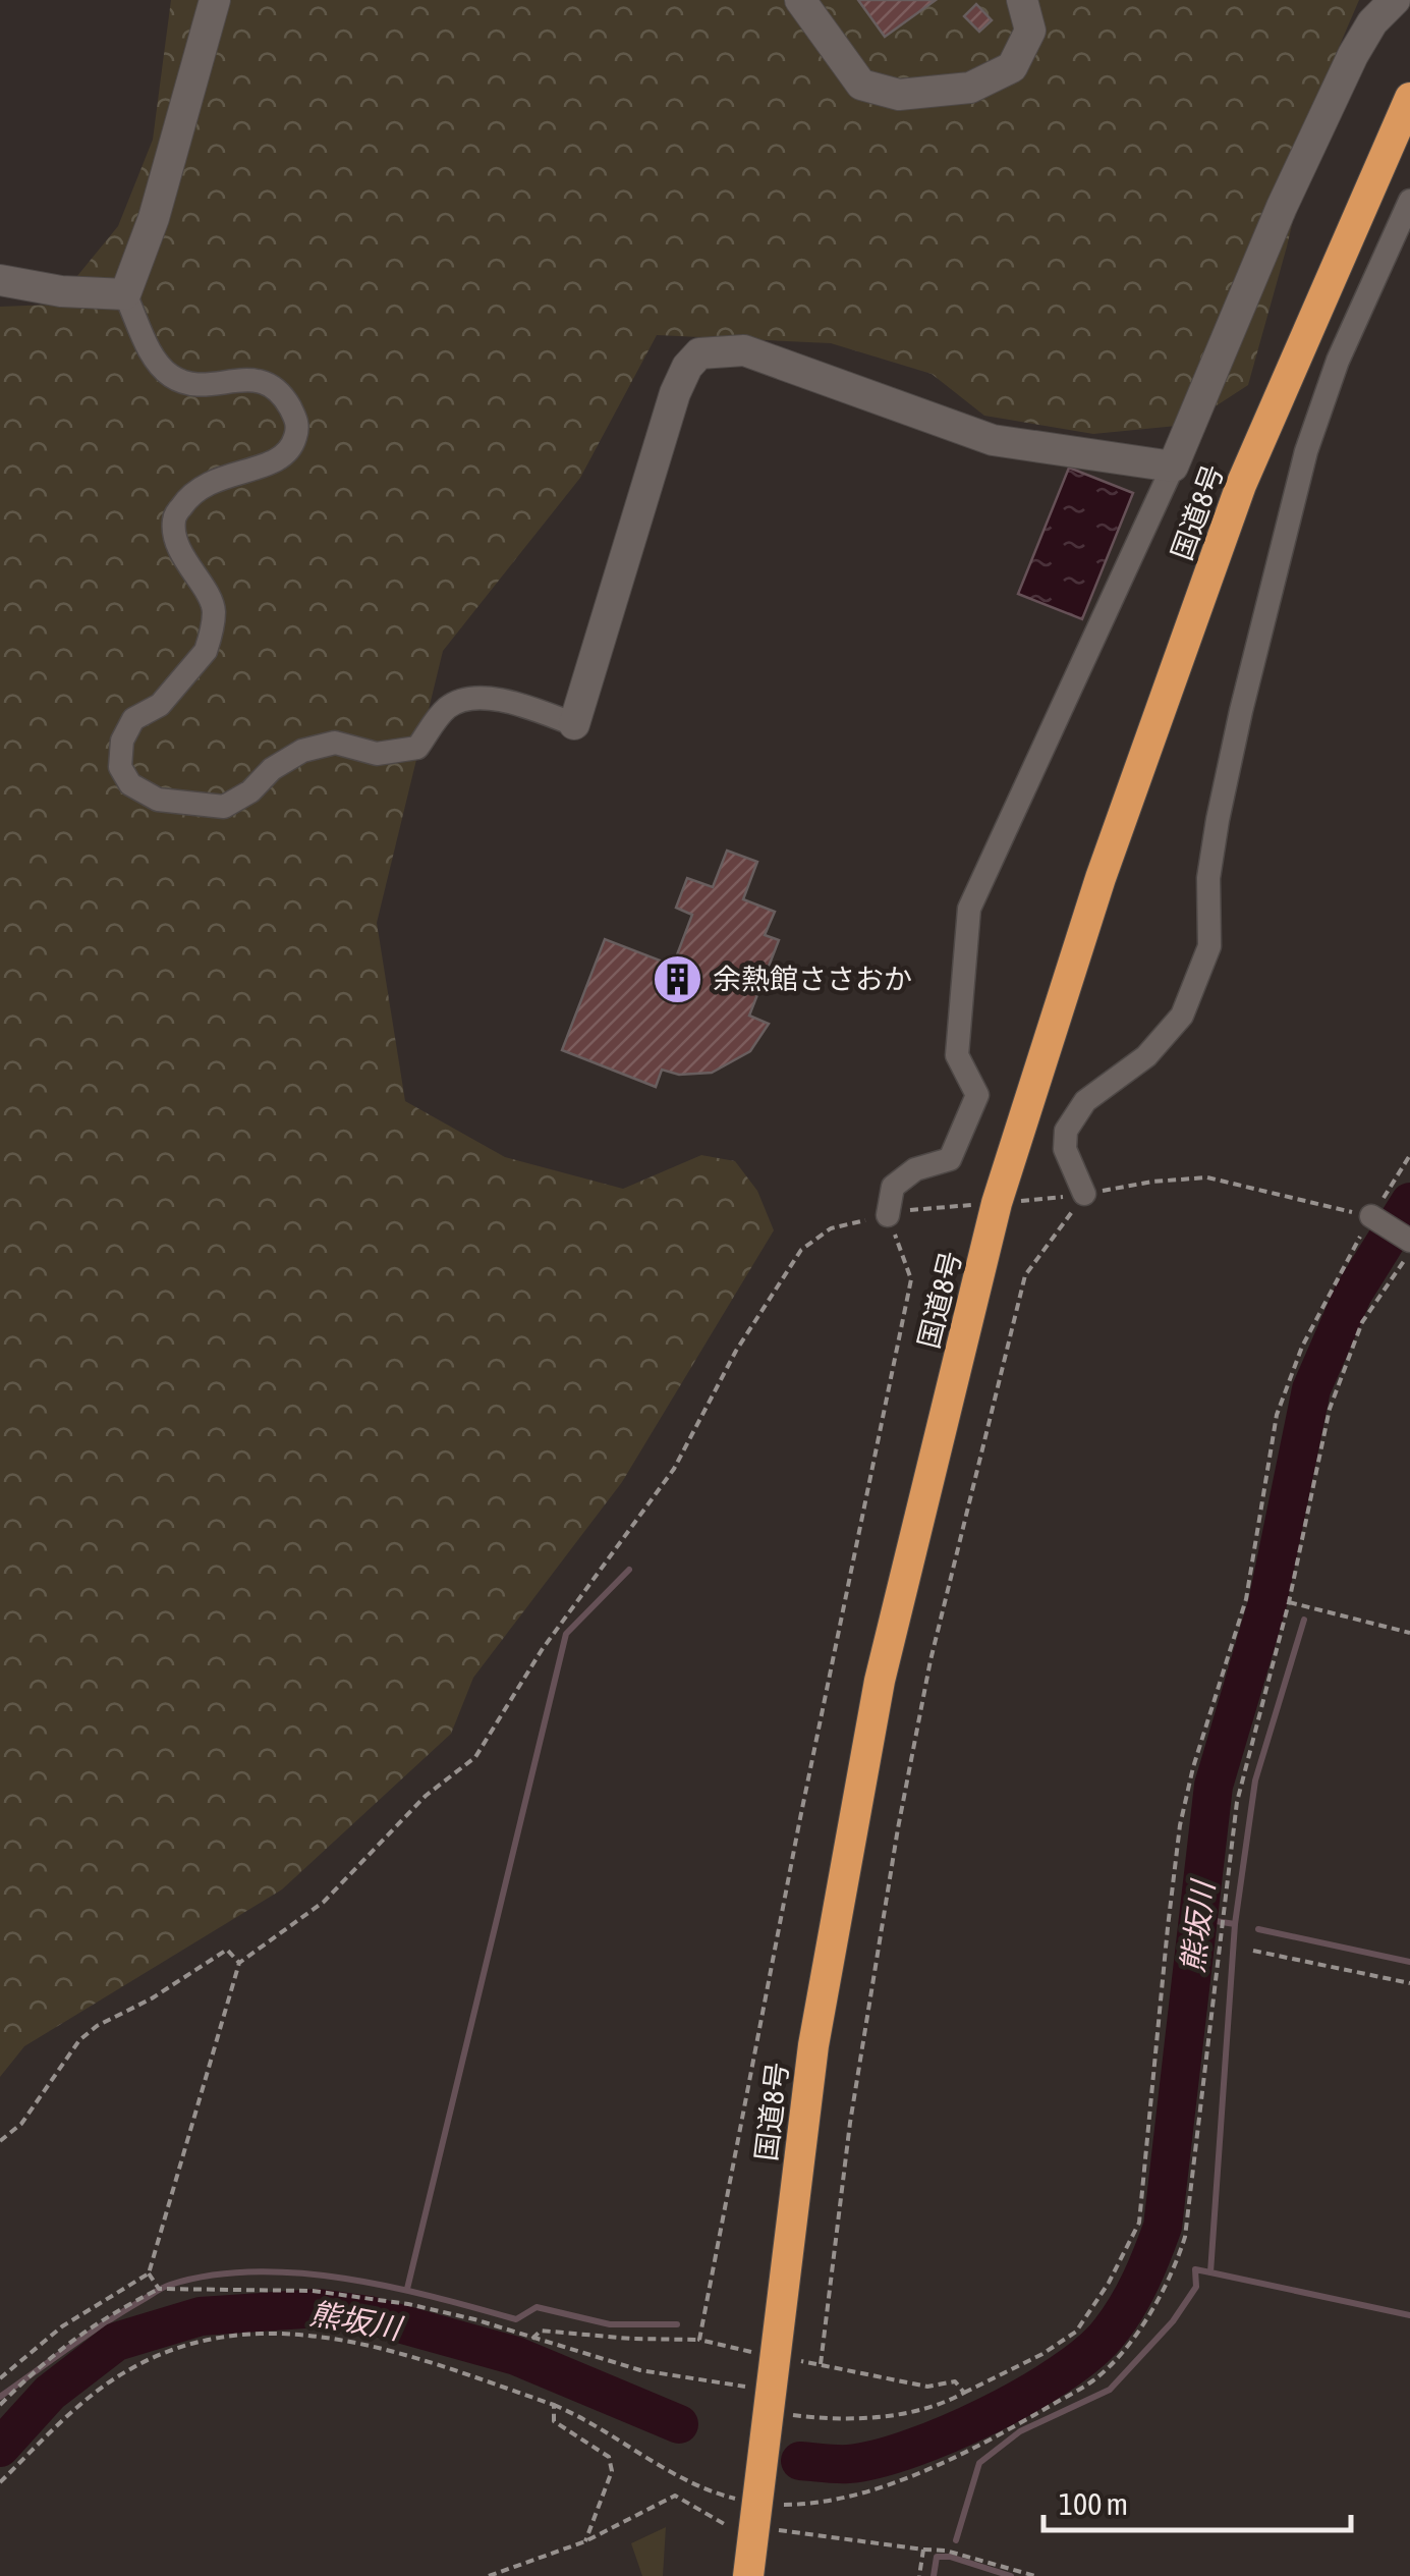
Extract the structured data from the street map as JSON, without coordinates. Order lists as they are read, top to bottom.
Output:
{
  "streets": {
    "highway": ["国道8号"]
  },
  "water": ["熊坂川"],
  "places": {
    "building": ["余熱館ささおか"]
  },
  "scale_bar": "100 m"
}
